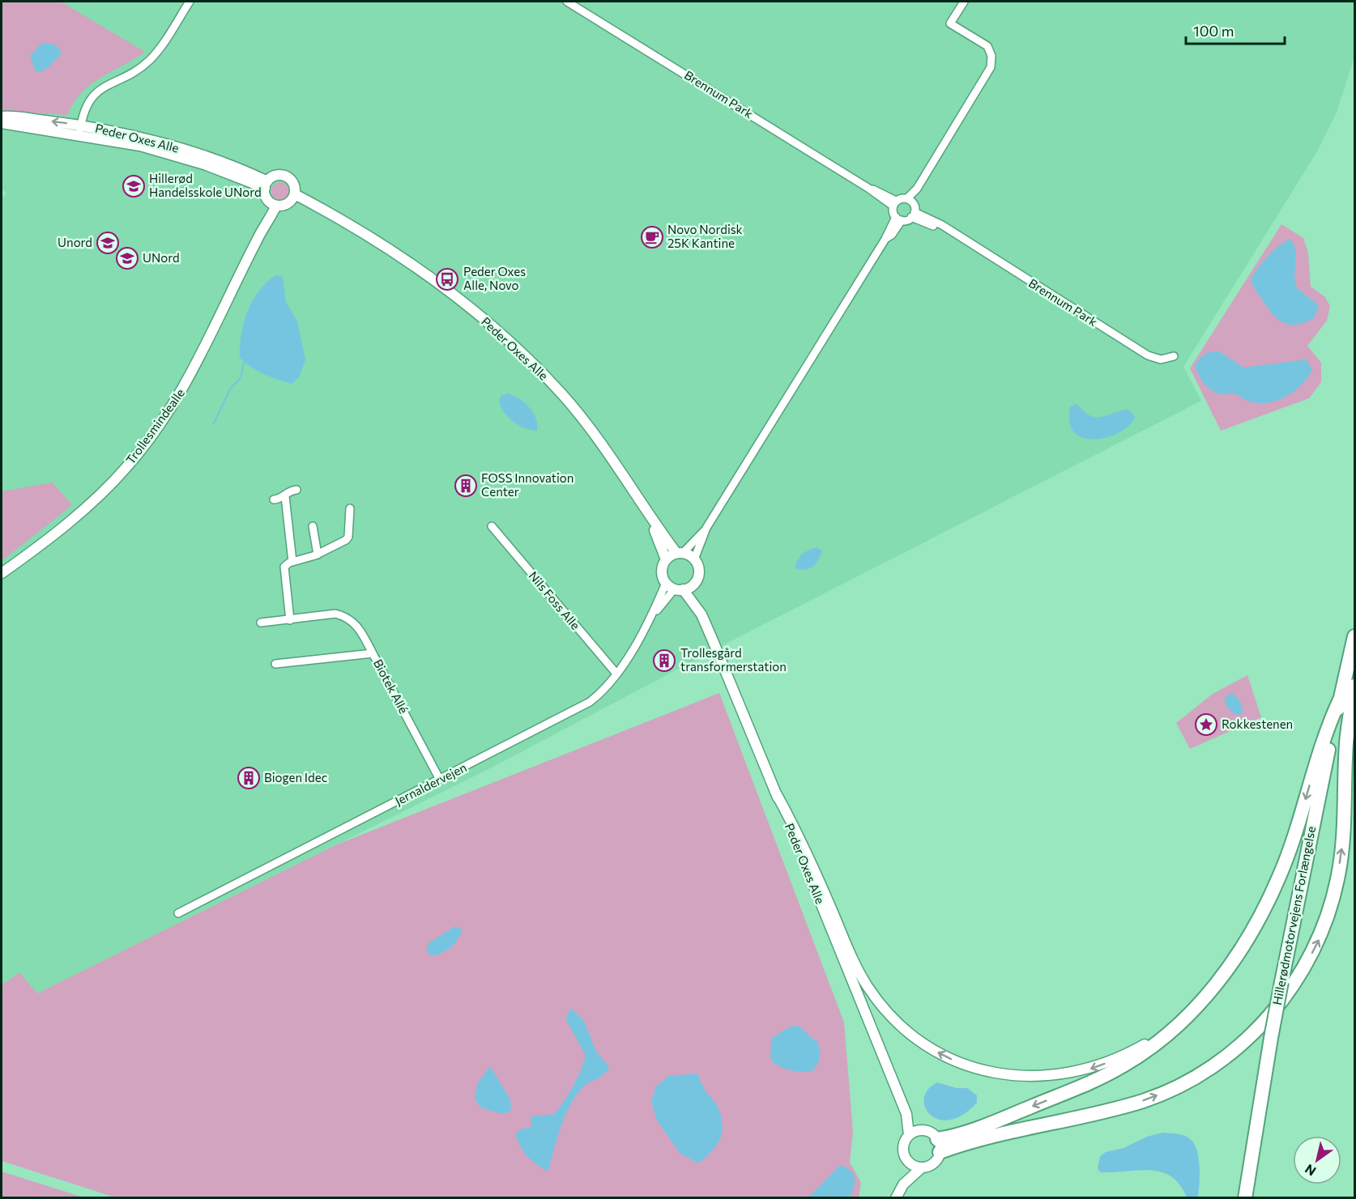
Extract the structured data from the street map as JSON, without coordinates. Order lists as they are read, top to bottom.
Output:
{
  "streets": {
    "highway": ["Hillerødmotorvejens Forlængelse"],
    "street": [
      "Brennum Park",
      "Peder Oxes Alle",
      "Trollesmindealle",
      "Nils Foss Alle",
      "Biotek Allé",
      "Jernaldervejen"
    ]
  },
  "crossings": [
    ["Peder Oxes Alle", "Trollesmindealle"],
    ["Peder Oxes Alle", "Jernaldervejen"],
    ["Nils Foss Alle", "Jernaldervejen"],
    ["Biotek Allé", "Jernaldervejen"]
  ],
  "places": {
    "school or university": ["Hillerød Handelsskole UNord", "Unord", "UNord"],
    "cafe": ["Novo Nordisk 25K Kantine"],
    "bus stop": ["Peder Oxes Alle, Novo"],
    "building": ["FOSS Innovation Center", "Trollesgård transformerstation", "Biogen Idec"],
    "place": ["Rokkestenen"]
  },
  "scale_bar": "100 m",
  "north": "bottom left"
}
